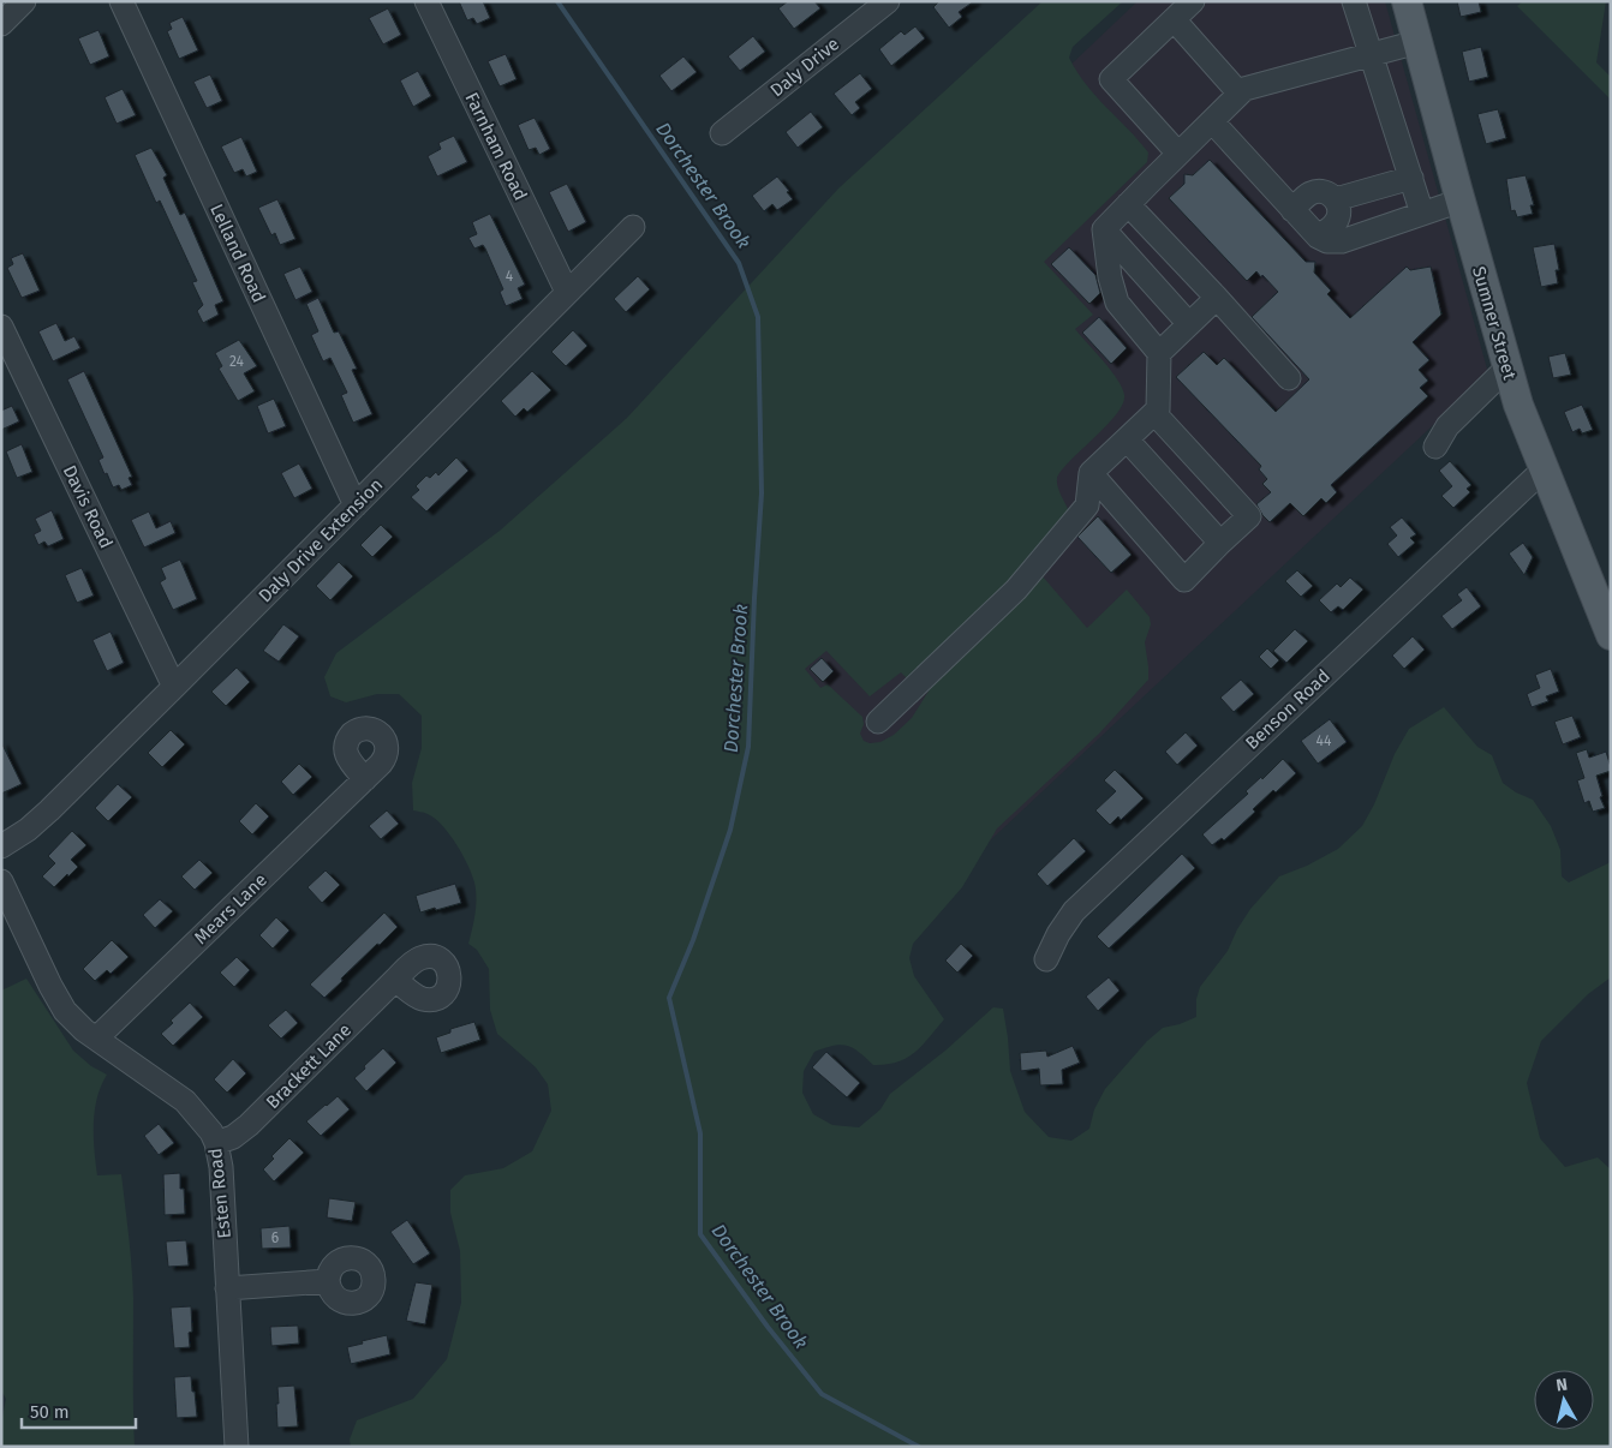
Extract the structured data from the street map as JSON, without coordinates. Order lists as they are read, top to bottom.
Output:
{
  "streets": {
    "main road": ["Sumner Street"],
    "street": [
      "Daly Drive",
      "Farnham Road",
      "Lelland Road",
      "Davis Road",
      "Daly Drive Extension",
      "Benson Road",
      "Mears Lane",
      "Brackett Lane",
      "Esten Road"
    ]
  },
  "crossings": [
    ["Farnham Road", "Daly Drive Extension"],
    ["Lelland Road", "Daly Drive Extension"],
    ["Sumner Street", "Benson Road"],
    ["Davis Road", "Daly Drive Extension"],
    ["Mears Lane", "Esten Road"],
    ["Brackett Lane", "Esten Road"]
  ],
  "water": ["Dorchester Brook"],
  "house_numbers": [
    "4",
    "24",
    "44",
    "6"
  ],
  "scale_bar": "50 m",
  "north": "top"
}
